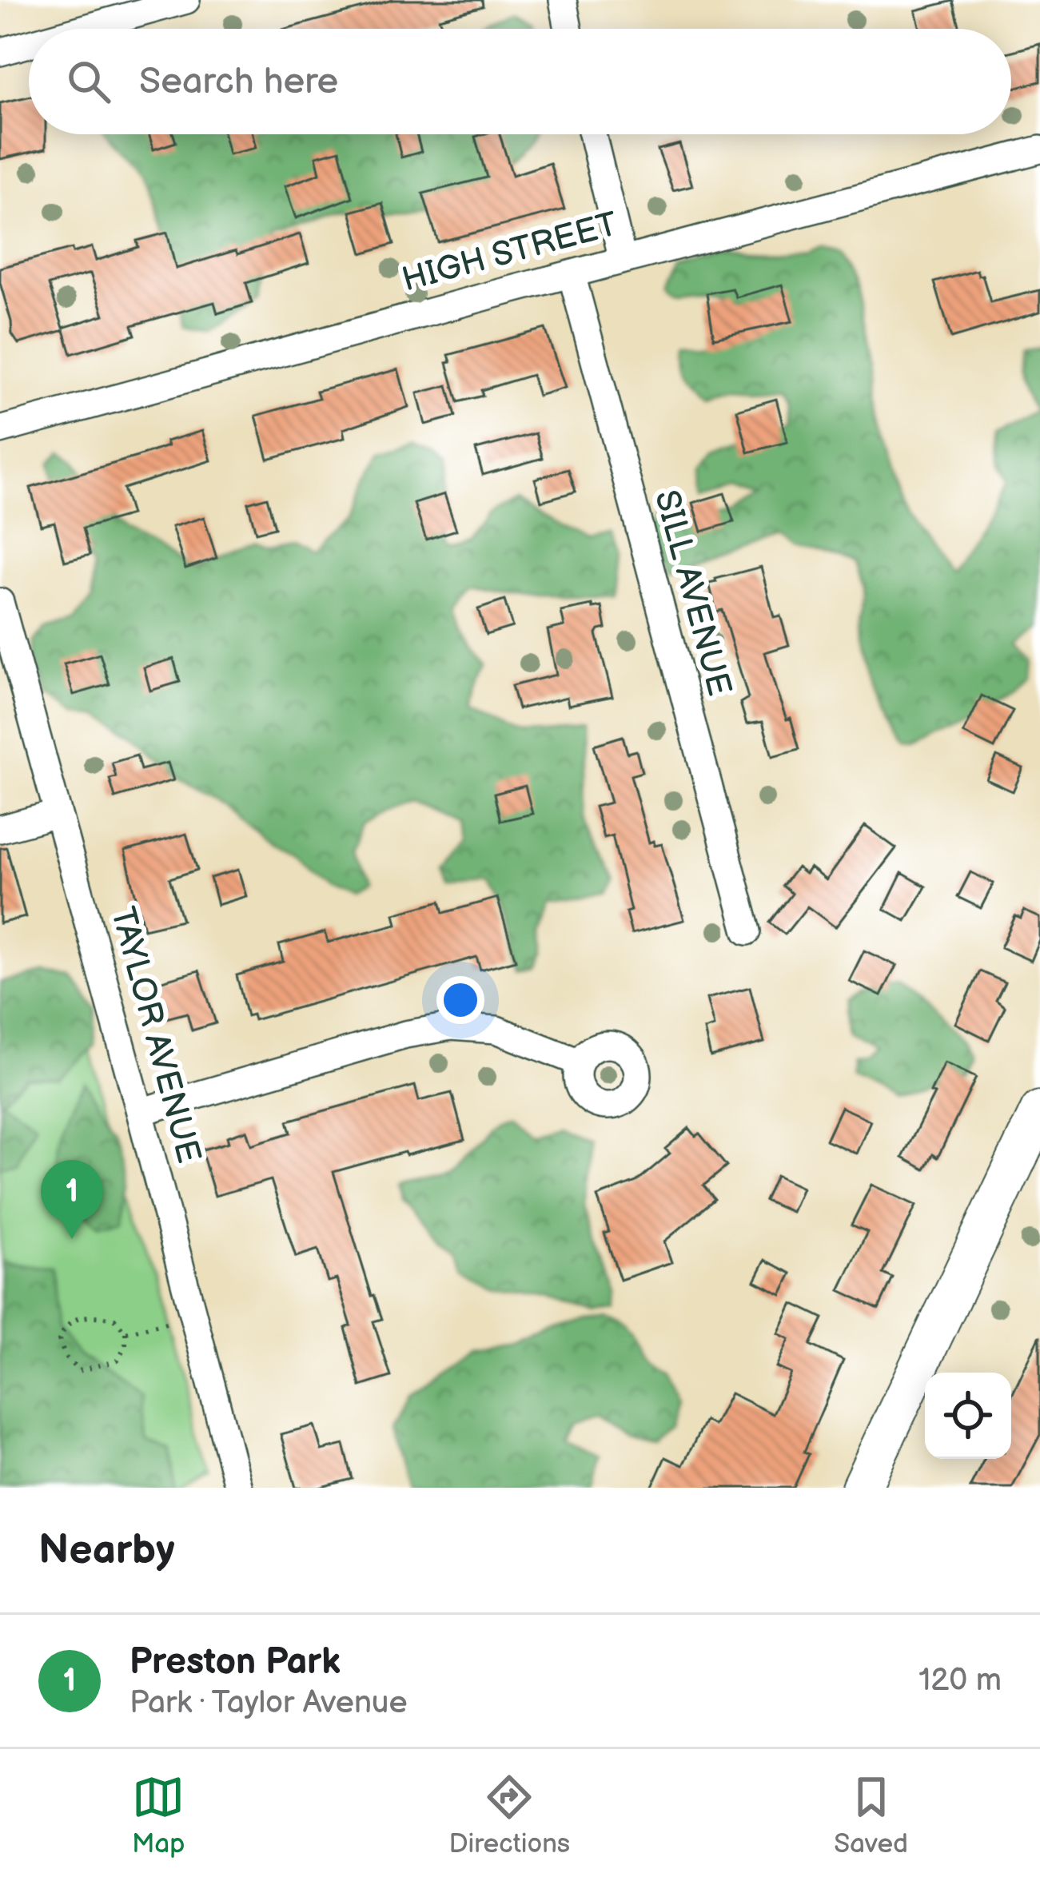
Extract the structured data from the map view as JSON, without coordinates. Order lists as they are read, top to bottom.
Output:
{
  "streets": {
    "street": ["HIGH STREET", "SILL AVENUE", "TAYLOR AVENUE"]
  },
  "crossings": [
    ["HIGH STREET", "SILL AVENUE"]
  ],
  "page": {
    "search": "Search here",
    "pins": "1",
    "heading": "Nearby",
    "list": [
      {
        "mark": "1",
        "name": "Preston Park",
        "note": "Park · Taylor Avenue",
        "value": "120 m"
      }
    ],
    "nav": ["Map", "Directions", "Saved"]
  }
}
